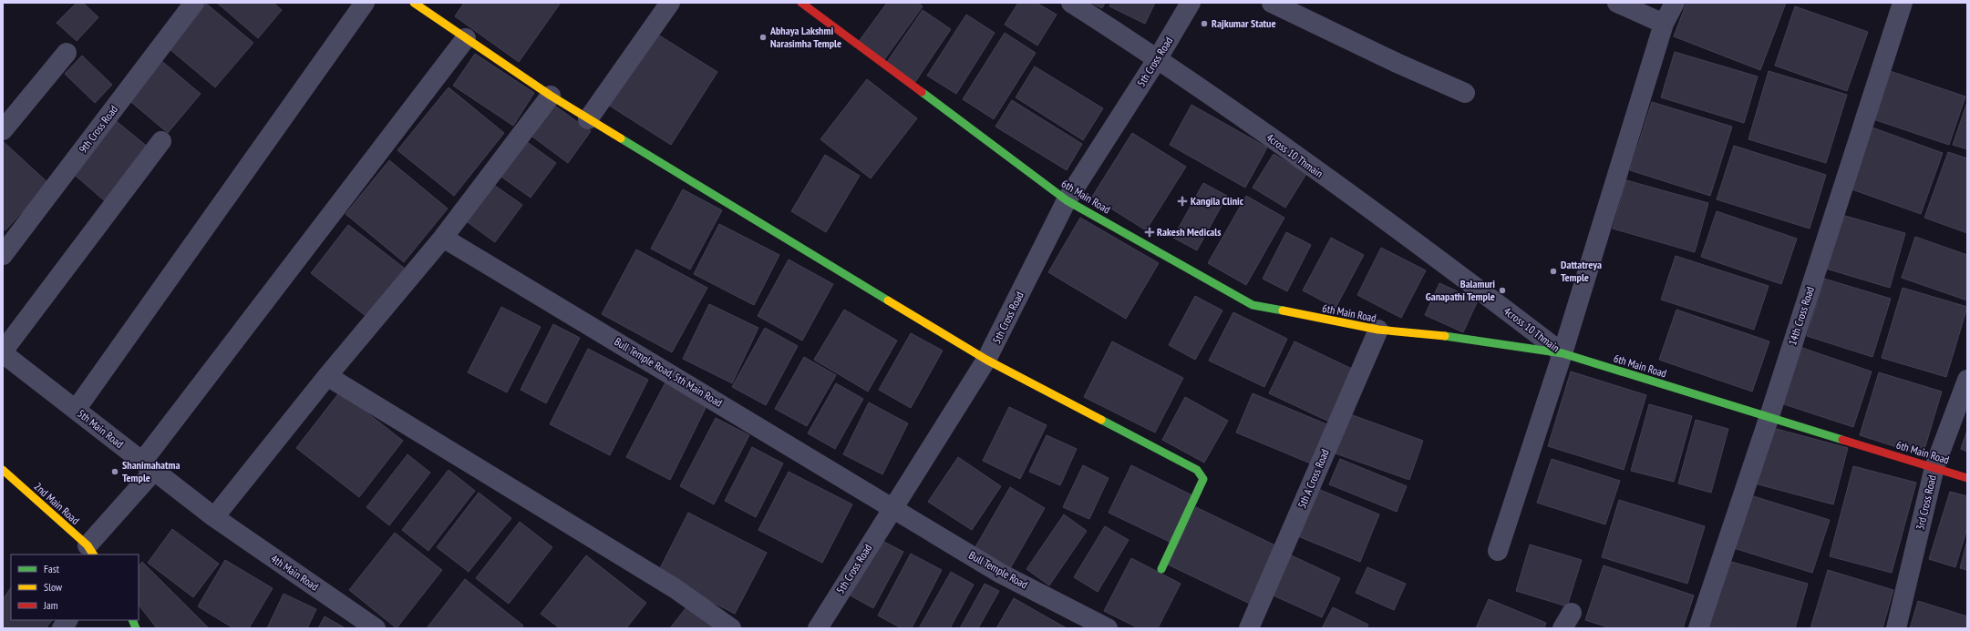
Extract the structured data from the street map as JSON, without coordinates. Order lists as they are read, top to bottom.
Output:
{
  "streets": {
    "street": [
      "5th Cross Road",
      "9th Cross Road",
      "4cross 10 Thmain",
      "6th Main Road",
      "14th Cross Road",
      "Bull Temple Road, 5th Main Road",
      "5th Main Road",
      "5th A Cross Road",
      "3rd Cross Road",
      "2nd Main Road",
      "Bull Temple Road",
      "4th Main Road"
    ]
  },
  "crossings": [
    ["5th Cross Road", "4cross 10 Thmain"],
    ["5th Cross Road", "6th Main Road"],
    ["5th Cross Road", "Bull Temple Road, 5th Main Road"],
    ["5th Cross Road", "Bull Temple Road"],
    ["4cross 10 Thmain", "6th Main Road"],
    ["6th Main Road", "14th Cross Road"],
    ["6th Main Road", "5th A Cross Road"],
    ["6th Main Road", "3rd Cross Road"],
    ["Bull Temple Road, 5th Main Road", "Bull Temple Road"],
    ["5th Main Road", "4th Main Road"]
  ],
  "places": {
    "other": [
      "Rajkumar Statue",
      "Abhaya Lakshmi Narasimha Temple",
      "Dattatreya Temple",
      "Balamuri Ganapathi Temple",
      "Shanimahatma Temple"
    ],
    "health": ["Kangila Clinic", "Rakesh Medicals"]
  },
  "legend": ["Fast", "Slow", "Jam"]
}
